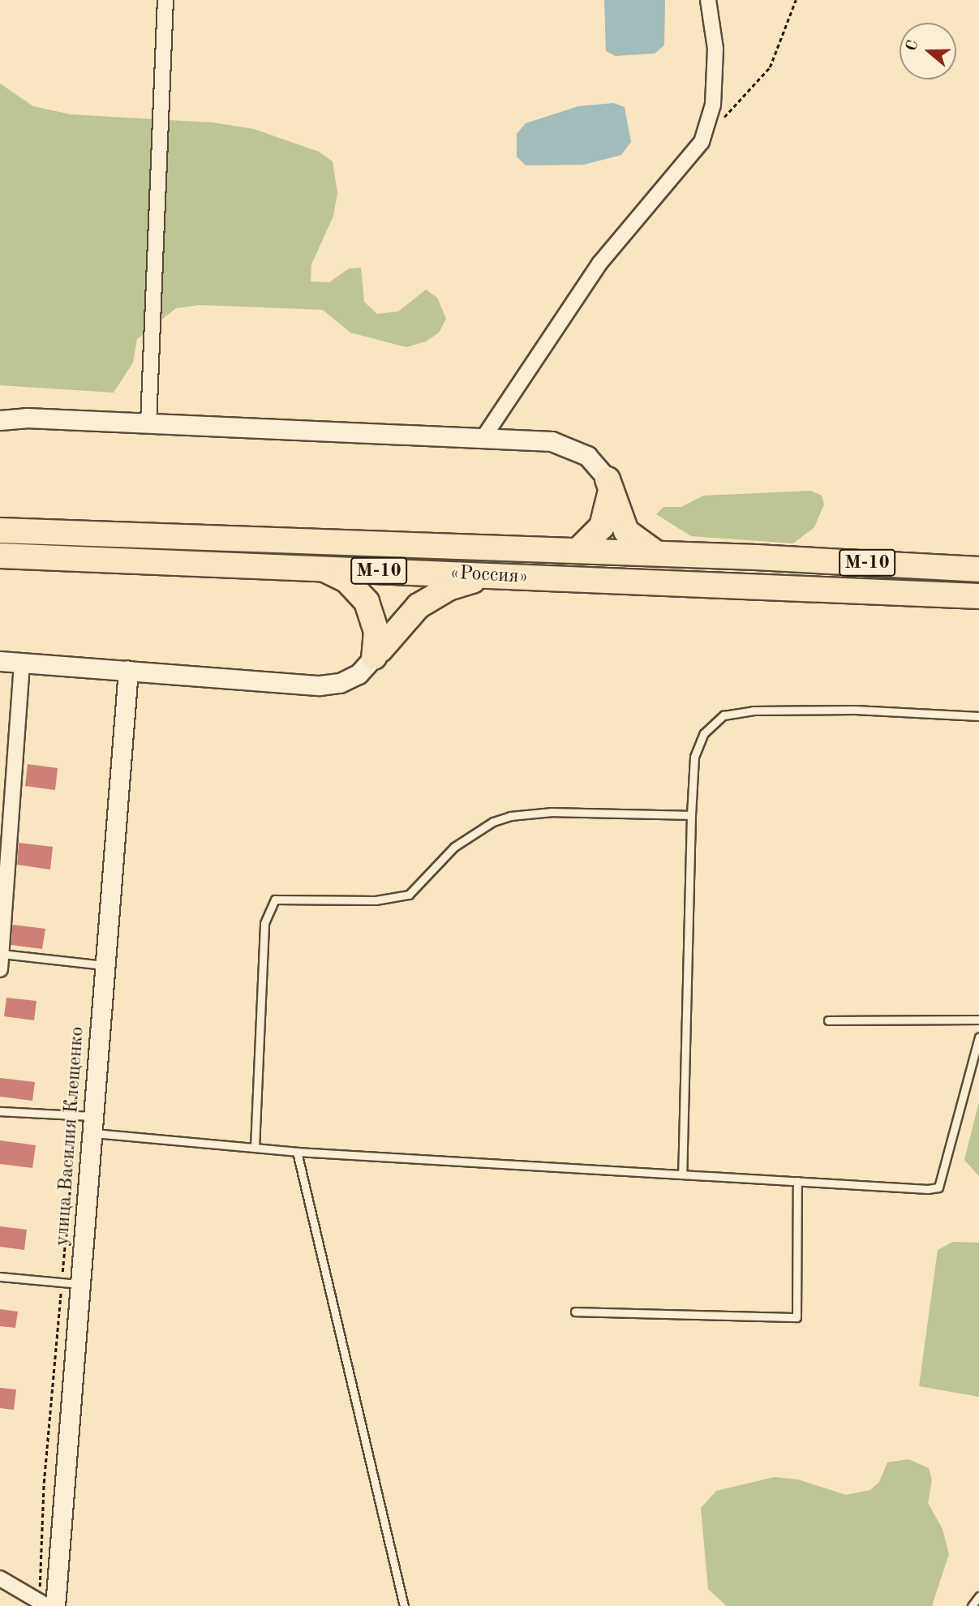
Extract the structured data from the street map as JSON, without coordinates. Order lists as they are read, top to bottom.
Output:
{
  "streets": {
    "highway": ["М-10", "«Россия»"],
    "street": ["улица Василия Клещенко"]
  },
  "north": "left"
}
